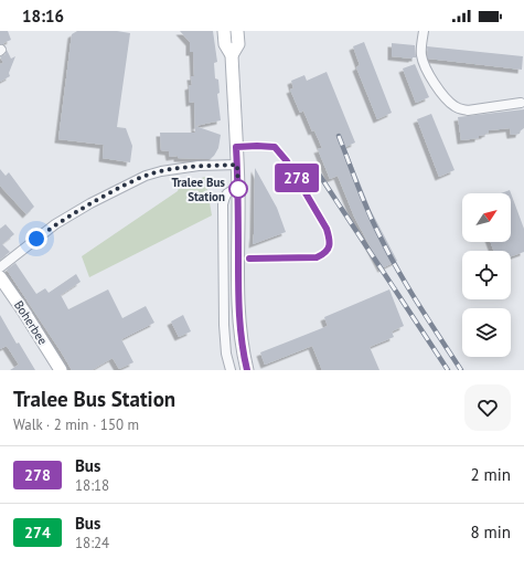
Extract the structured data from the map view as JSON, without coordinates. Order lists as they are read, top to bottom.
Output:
{
  "streets": {
    "main road": ["Boherbee"]
  },
  "places": ["Tralee Bus Station"],
  "lines": ["bus line 278"],
  "north": "top right",
  "page": {
    "status": "18:16",
    "on_map": "278",
    "heading": ["Tralee Bus Station", "Walk · 2 min · 150 m"],
    "list": [
      {
        "mark": "278",
        "name": "Bus",
        "note": "18:18",
        "value": "2 min"
      },
      {
        "mark": "274",
        "name": "Bus",
        "note": "18:24",
        "value": "8 min"
      }
    ]
  }
}
